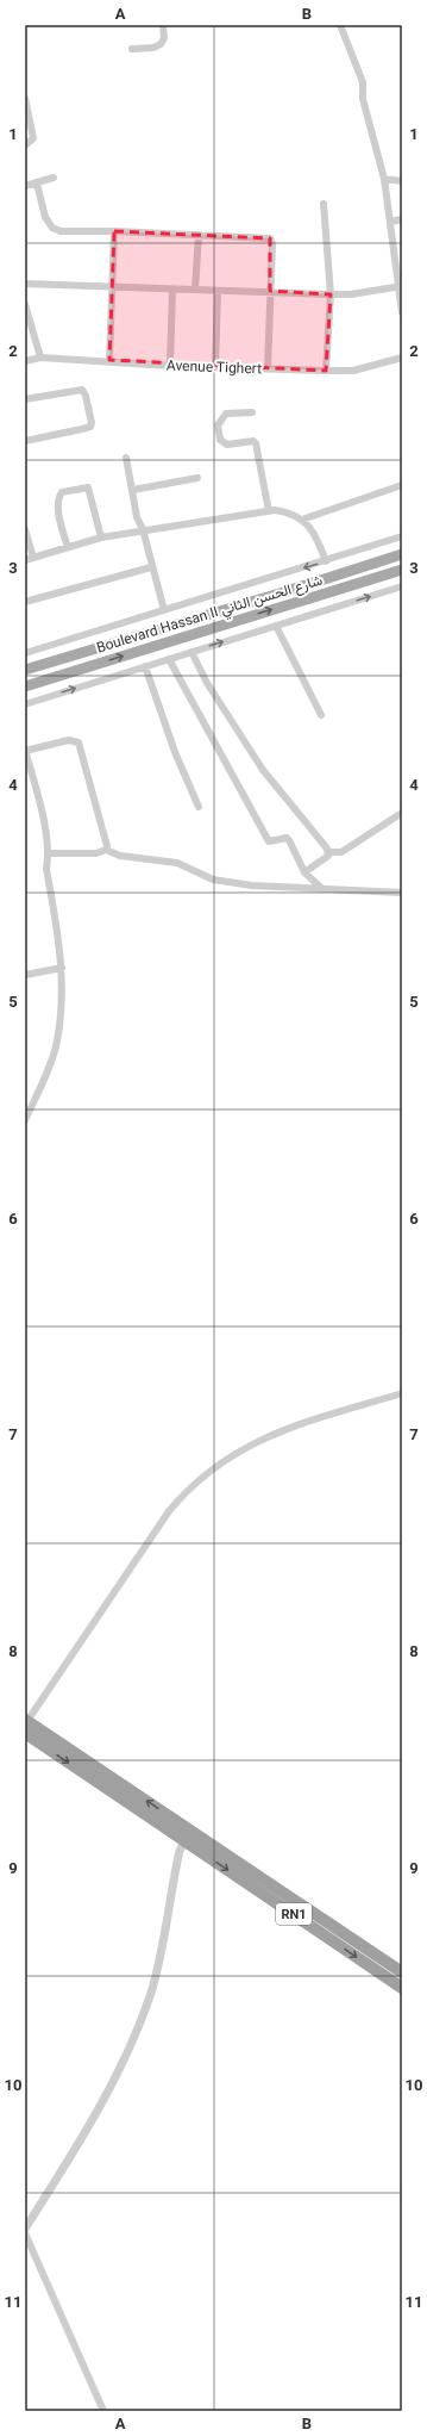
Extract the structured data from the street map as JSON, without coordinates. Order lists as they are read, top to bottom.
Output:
{
  "streets": {
    "highway": ["RN1"],
    "main road": ["Boulevard Hassan II شارع الحسن الثاني"],
    "street": ["Avenue Tighert"]
  },
  "grid": {
    "columns": ["A", "B"],
    "rows": [
      "1",
      "2",
      "3",
      "4",
      "5",
      "6",
      "7",
      "8",
      "9",
      "10",
      "11"
    ]
  }
}
